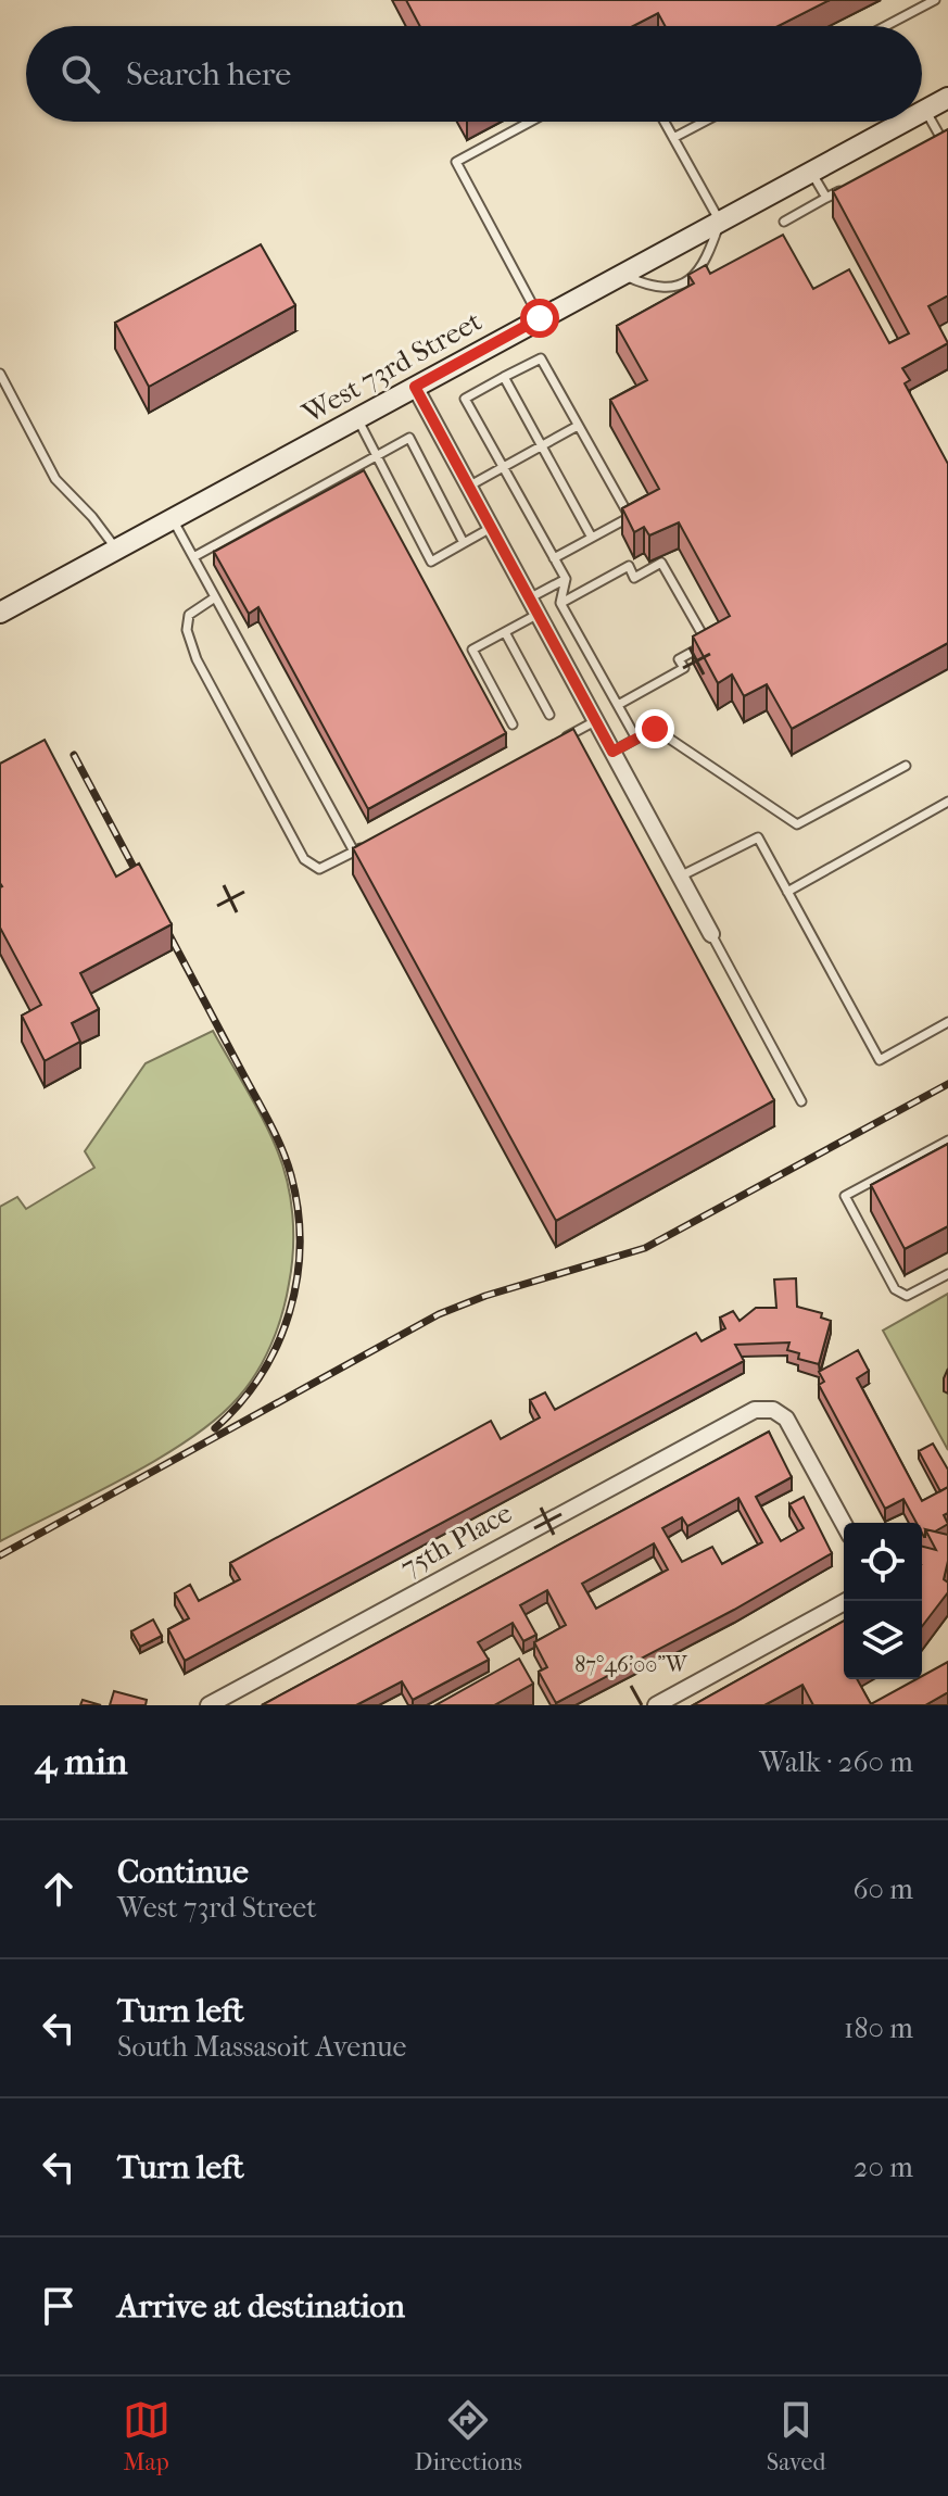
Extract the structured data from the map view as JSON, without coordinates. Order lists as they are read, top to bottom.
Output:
{
  "streets": {
    "street": ["West 73rd Street", "75th Place"]
  },
  "page": {
    "search": "Search here",
    "heading": ["4 min", "Walk · 260 m"],
    "list": [
      ["Continue", "West 73rd Street", "60 m"],
      ["Turn left", "South Massasoit Avenue", "180 m"],
      ["Turn left", "20 m"],
      "Arrive at destination"
    ],
    "nav": ["Map", "Directions", "Saved"]
  },
  "coordinates": ["87°46'00\"W"]
}
